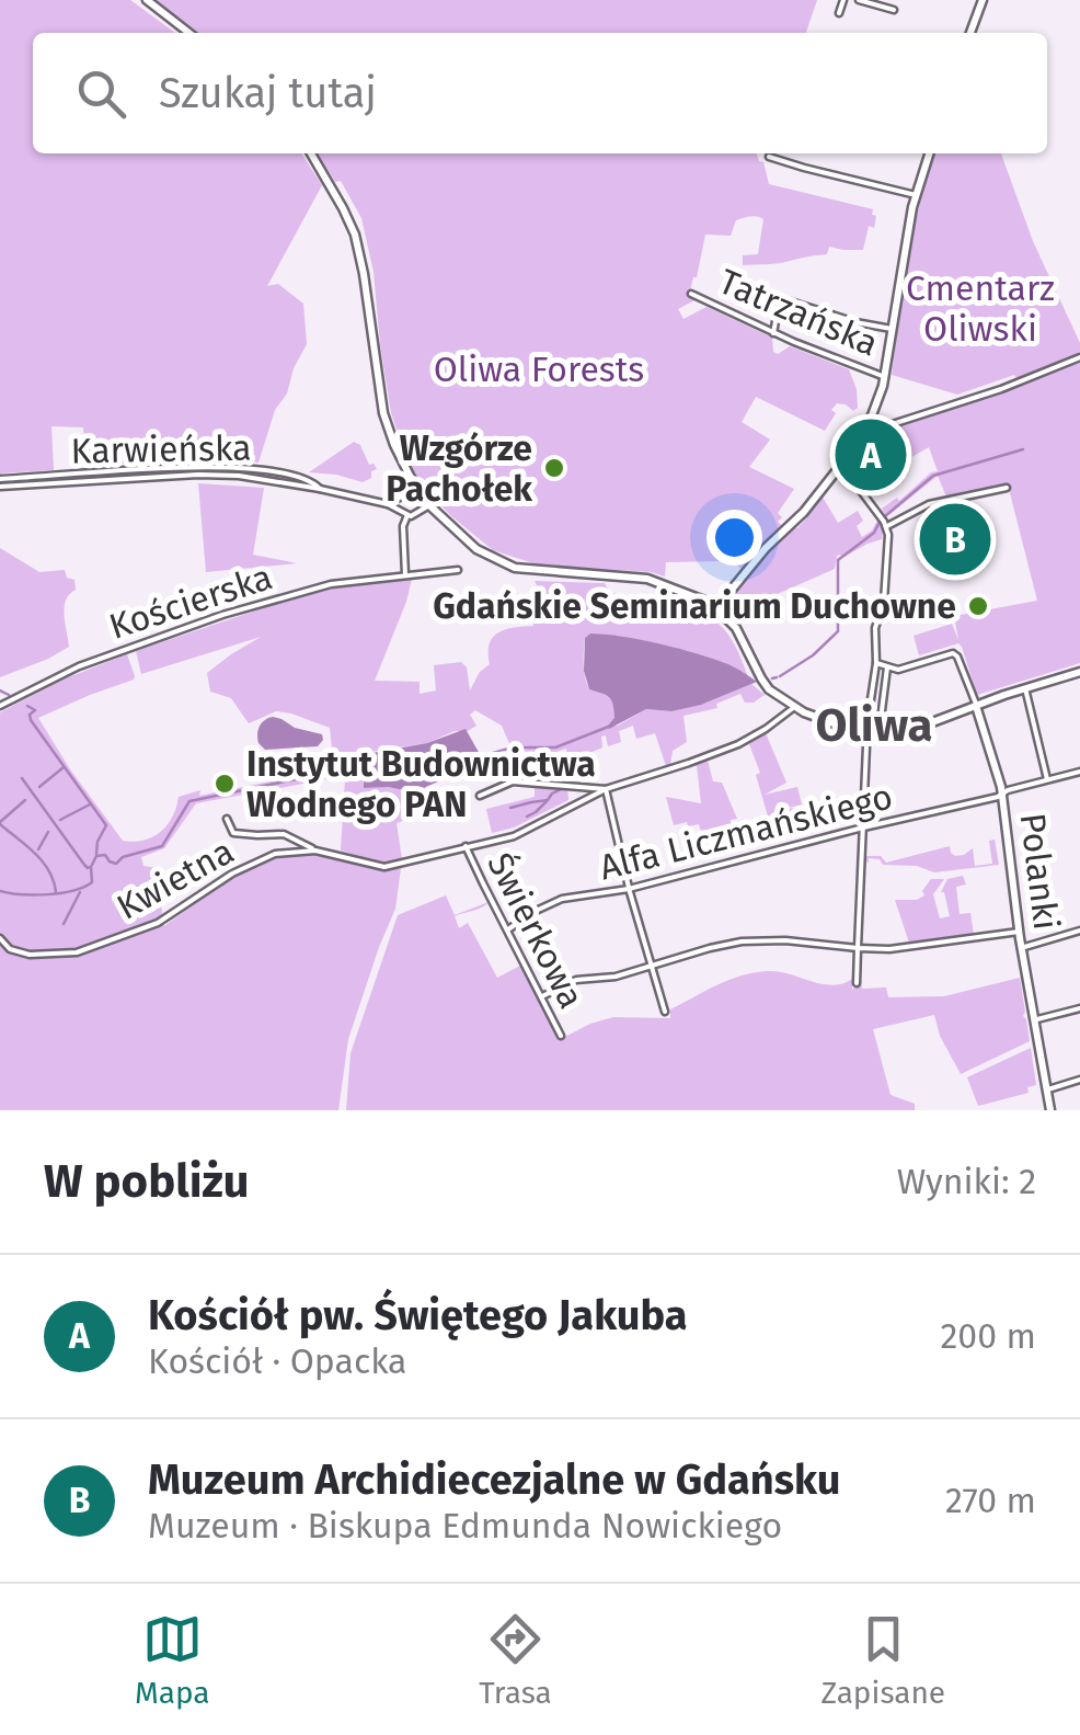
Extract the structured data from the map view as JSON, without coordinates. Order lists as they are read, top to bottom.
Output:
{
  "streets": {
    "main road": ["Polanki"],
    "street": [
      "Tatrzańska",
      "Karwieńska",
      "Kościerska",
      "Alfa Liczmańskiego",
      "Kwietna",
      "Świerkowa"
    ]
  },
  "crossings": [
    ["Alfa Liczmańskiego", "Polanki"],
    ["Alfa Liczmańskiego", "Świerkowa"],
    ["Kwietna", "Świerkowa"]
  ],
  "districts": ["Oliwa"],
  "parks": ["Cmentarz Oliwski", "Oliwa Forests"],
  "places": ["Wzgórze Pachołek", "Gdańskie Seminarium Duchowne", "Instytut Budownictwa Wodnego PAN"],
  "page": {
    "search": "Szukaj tutaj",
    "pins": ["A", "B"],
    "heading": ["W pobliżu", "Wyniki: 2"],
    "list": [
      {
        "mark": "A",
        "name": "Kościół pw. Świętego Jakuba",
        "note": "Kościół · Opacka",
        "value": "200 m"
      },
      {
        "mark": "B",
        "name": "Muzeum Archidiecezjalne w Gdańsku",
        "note": "Muzeum · Biskupa Edmunda Nowickiego",
        "value": "270 m"
      }
    ],
    "nav": ["Mapa", "Trasa", "Zapisane"]
  }
}
